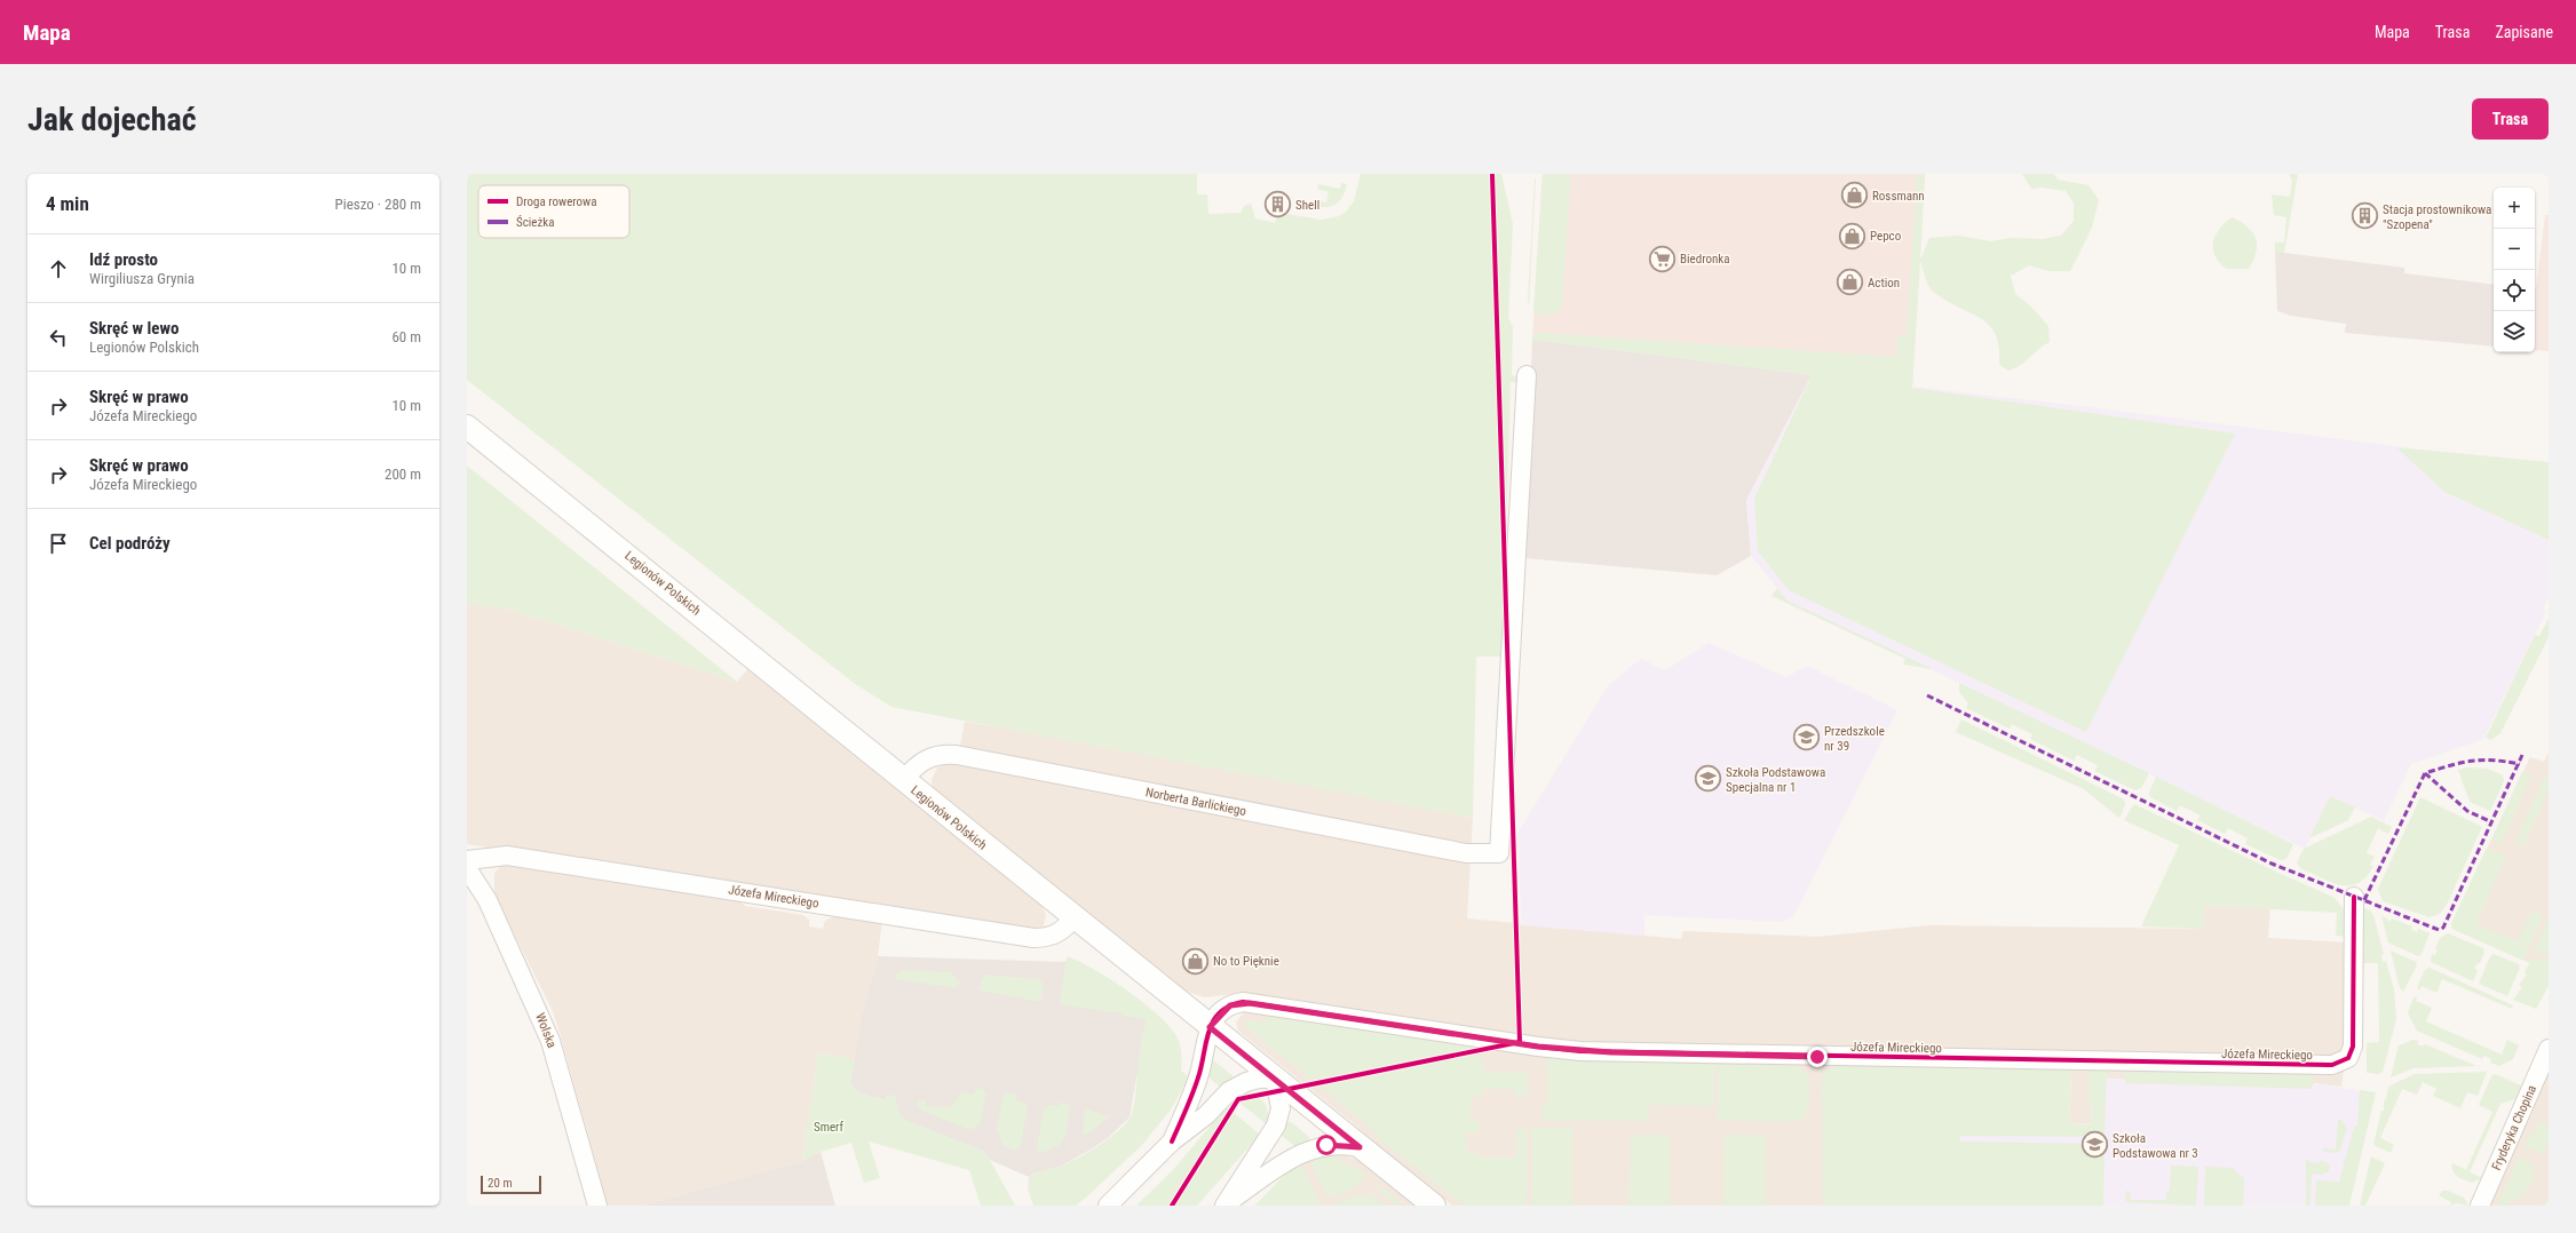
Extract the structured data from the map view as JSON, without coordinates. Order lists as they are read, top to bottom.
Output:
{
  "streets": {
    "street": [
      "Legionów Polskich",
      "Norberta Barlickiego",
      "Józefa Mireckiego",
      "Wolska",
      "Fryderyka Chopina"
    ]
  },
  "crossings": [
    ["Legionów Polskich", "Norberta Barlickiego"],
    ["Legionów Polskich", "Józefa Mireckiego"]
  ],
  "parks": ["Smerf"],
  "places": {
    "shop": [
      "Rossmann",
      "Pepco",
      "Action",
      "No to Pięknie"
    ],
    "building": ["Shell", "Stacja prostownikowa \"Szopena\""],
    "supermarket": ["Biedronka"],
    "school or university": ["Przedszkole nr 39", "Szkoła Podstawowa Specjalna nr 1", "Szkoła Podstawowa nr 3"]
  },
  "legend": ["Droga rowerowa", "Ścieżka"],
  "scale_bar": "20 m",
  "page": {
    "header": "Mapa",
    "nav": ["Mapa", "Trasa", "Zapisane"],
    "buttons": "Trasa",
    "title": "Jak dojechać",
    "heading": ["4 min", "Pieszo · 280 m"],
    "map_buttons": ["+", "−"],
    "list": [
      ["Idź prosto", "Wirgiliusza Grynia", "10 m"],
      ["Skręć w lewo", "Legionów Polskich", "60 m"],
      ["Skręć w prawo", "Józefa Mireckiego", "10 m"],
      ["Skręć w prawo", "Józefa Mireckiego", "200 m"],
      "Cel podróży"
    ],
    "scale": "20 m"
  }
}
